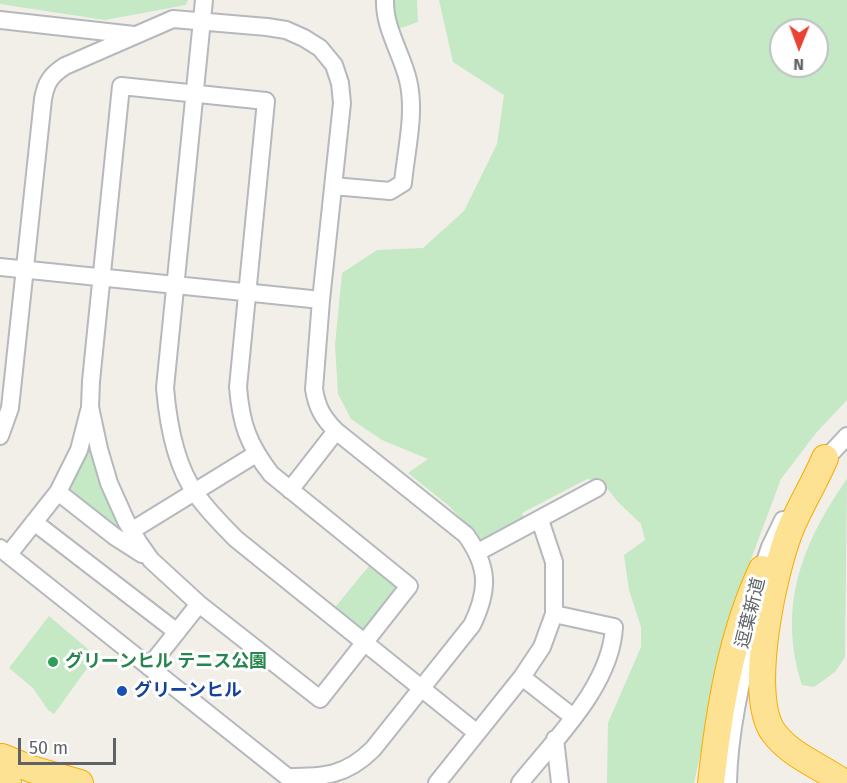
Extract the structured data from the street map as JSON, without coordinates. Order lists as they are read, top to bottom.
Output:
{
  "streets": {
    "street": ["逗葉新道"]
  },
  "places": ["グリーンヒル テニス公園", "グリーンヒル"],
  "scale_bar": "50 m",
  "north": "bottom"
}
